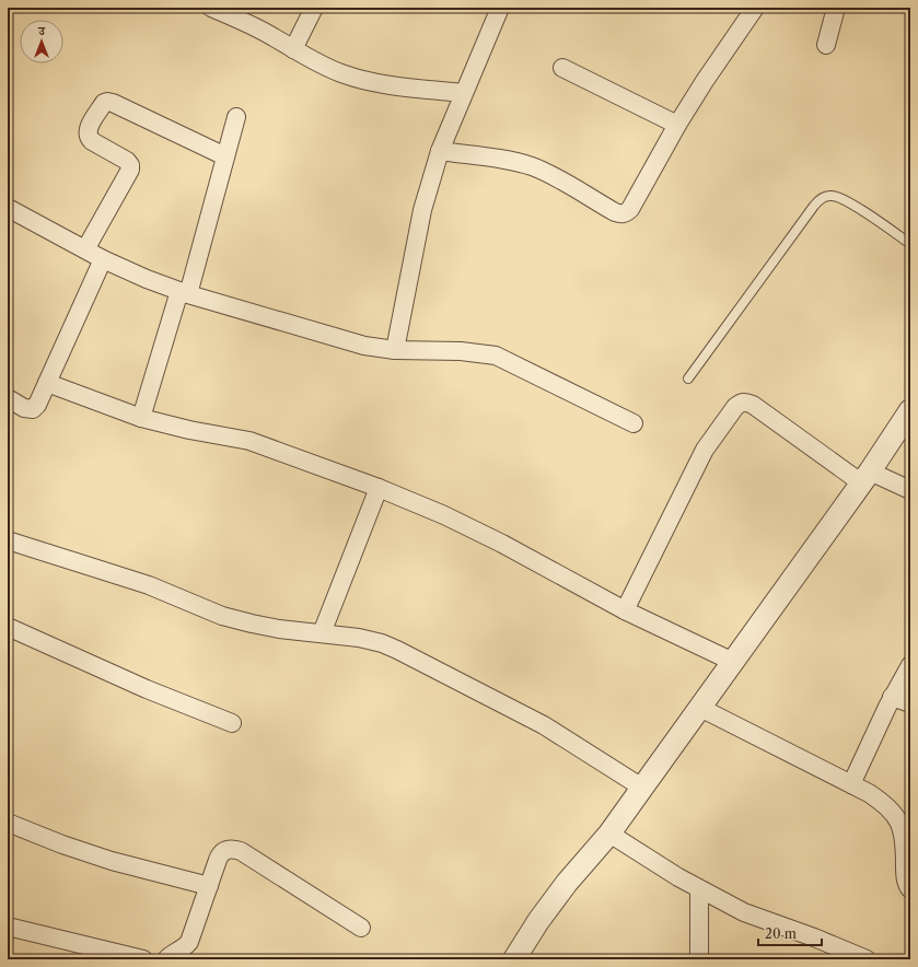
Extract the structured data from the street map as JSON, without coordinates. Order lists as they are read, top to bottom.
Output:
{
  "scale_bar": "20 m",
  "north": "top"
}
